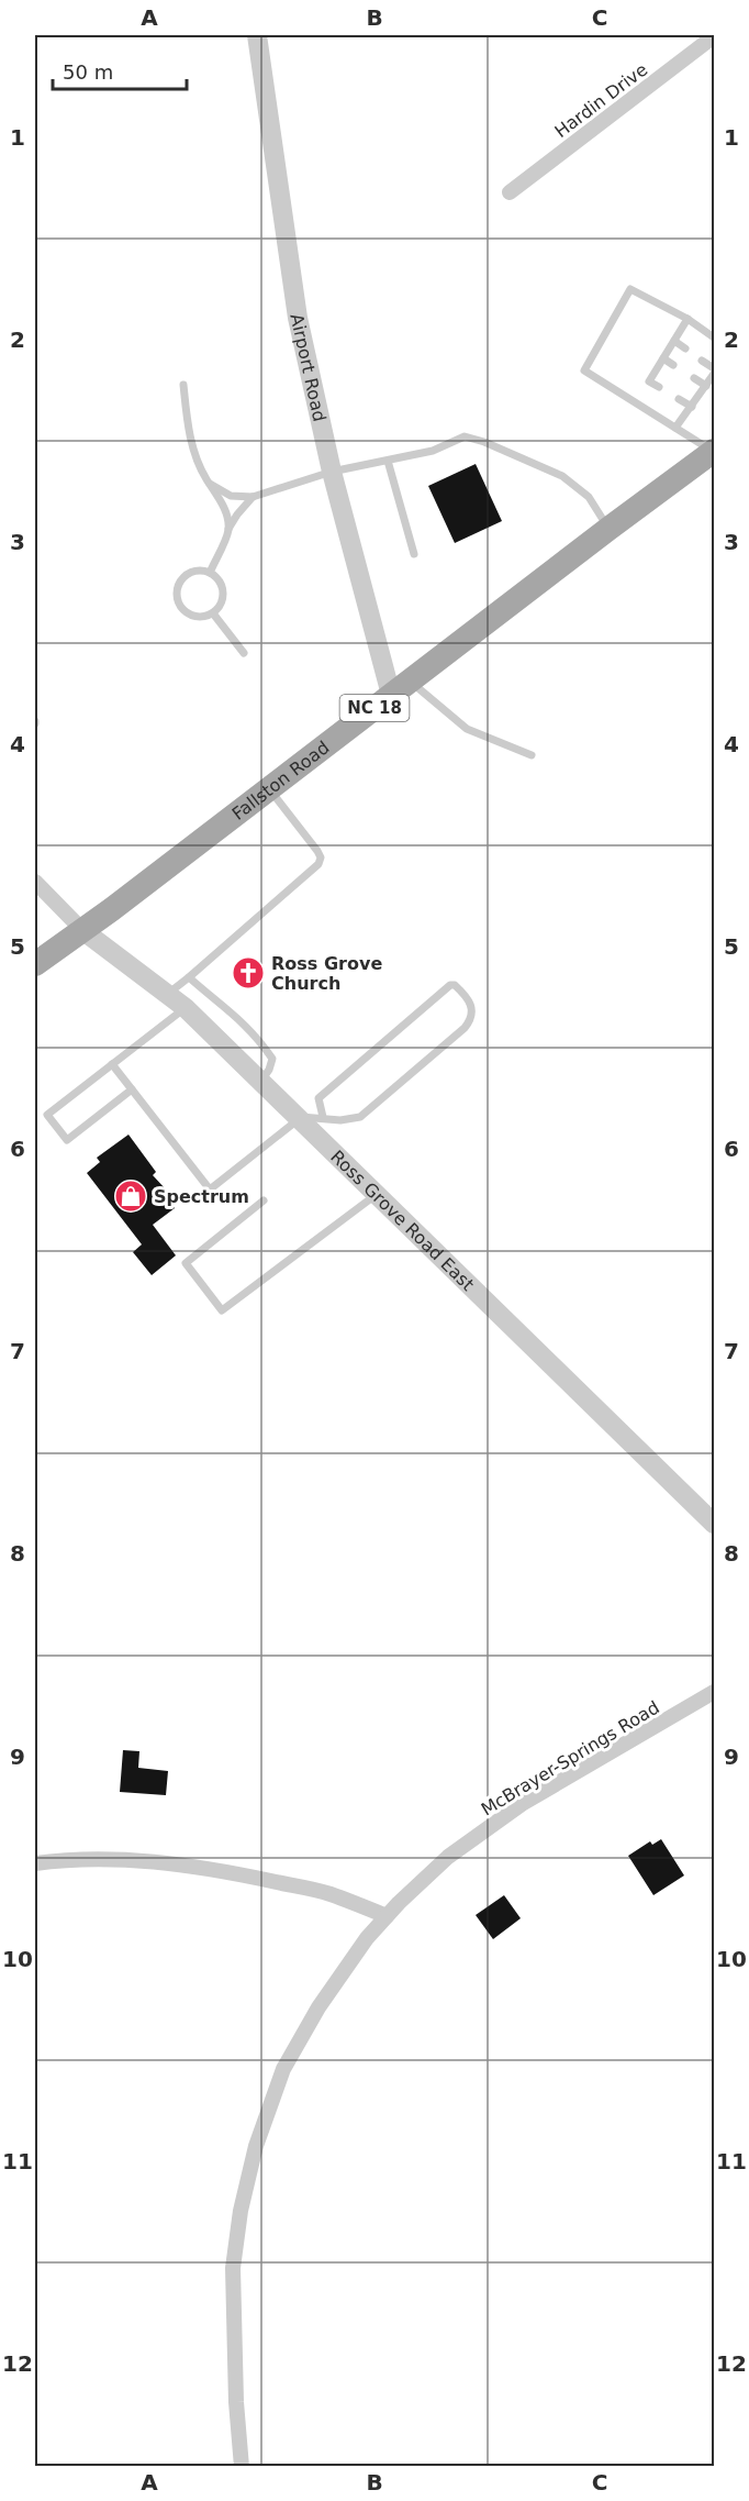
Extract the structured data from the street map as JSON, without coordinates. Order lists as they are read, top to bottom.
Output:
{
  "streets": {
    "main road": ["NC 18", "Fallston Road"],
    "street": [
      "Hardin Drive",
      "Airport Road",
      "Ross Grove Road East",
      "McBrayer-Springs Road"
    ]
  },
  "crossings": [
    ["Airport Road", "Fallston Road"],
    ["Fallston Road", "Ross Grove Road East"]
  ],
  "places": {
    "church": ["Ross Grove Church"],
    "shop": ["Spectrum"]
  },
  "scale_bar": "50 m",
  "grid": {
    "columns": ["A", "B", "C"],
    "rows": [
      "1",
      "2",
      "3",
      "4",
      "5",
      "6",
      "7",
      "8",
      "9",
      "10",
      "11",
      "12"
    ]
  }
}
